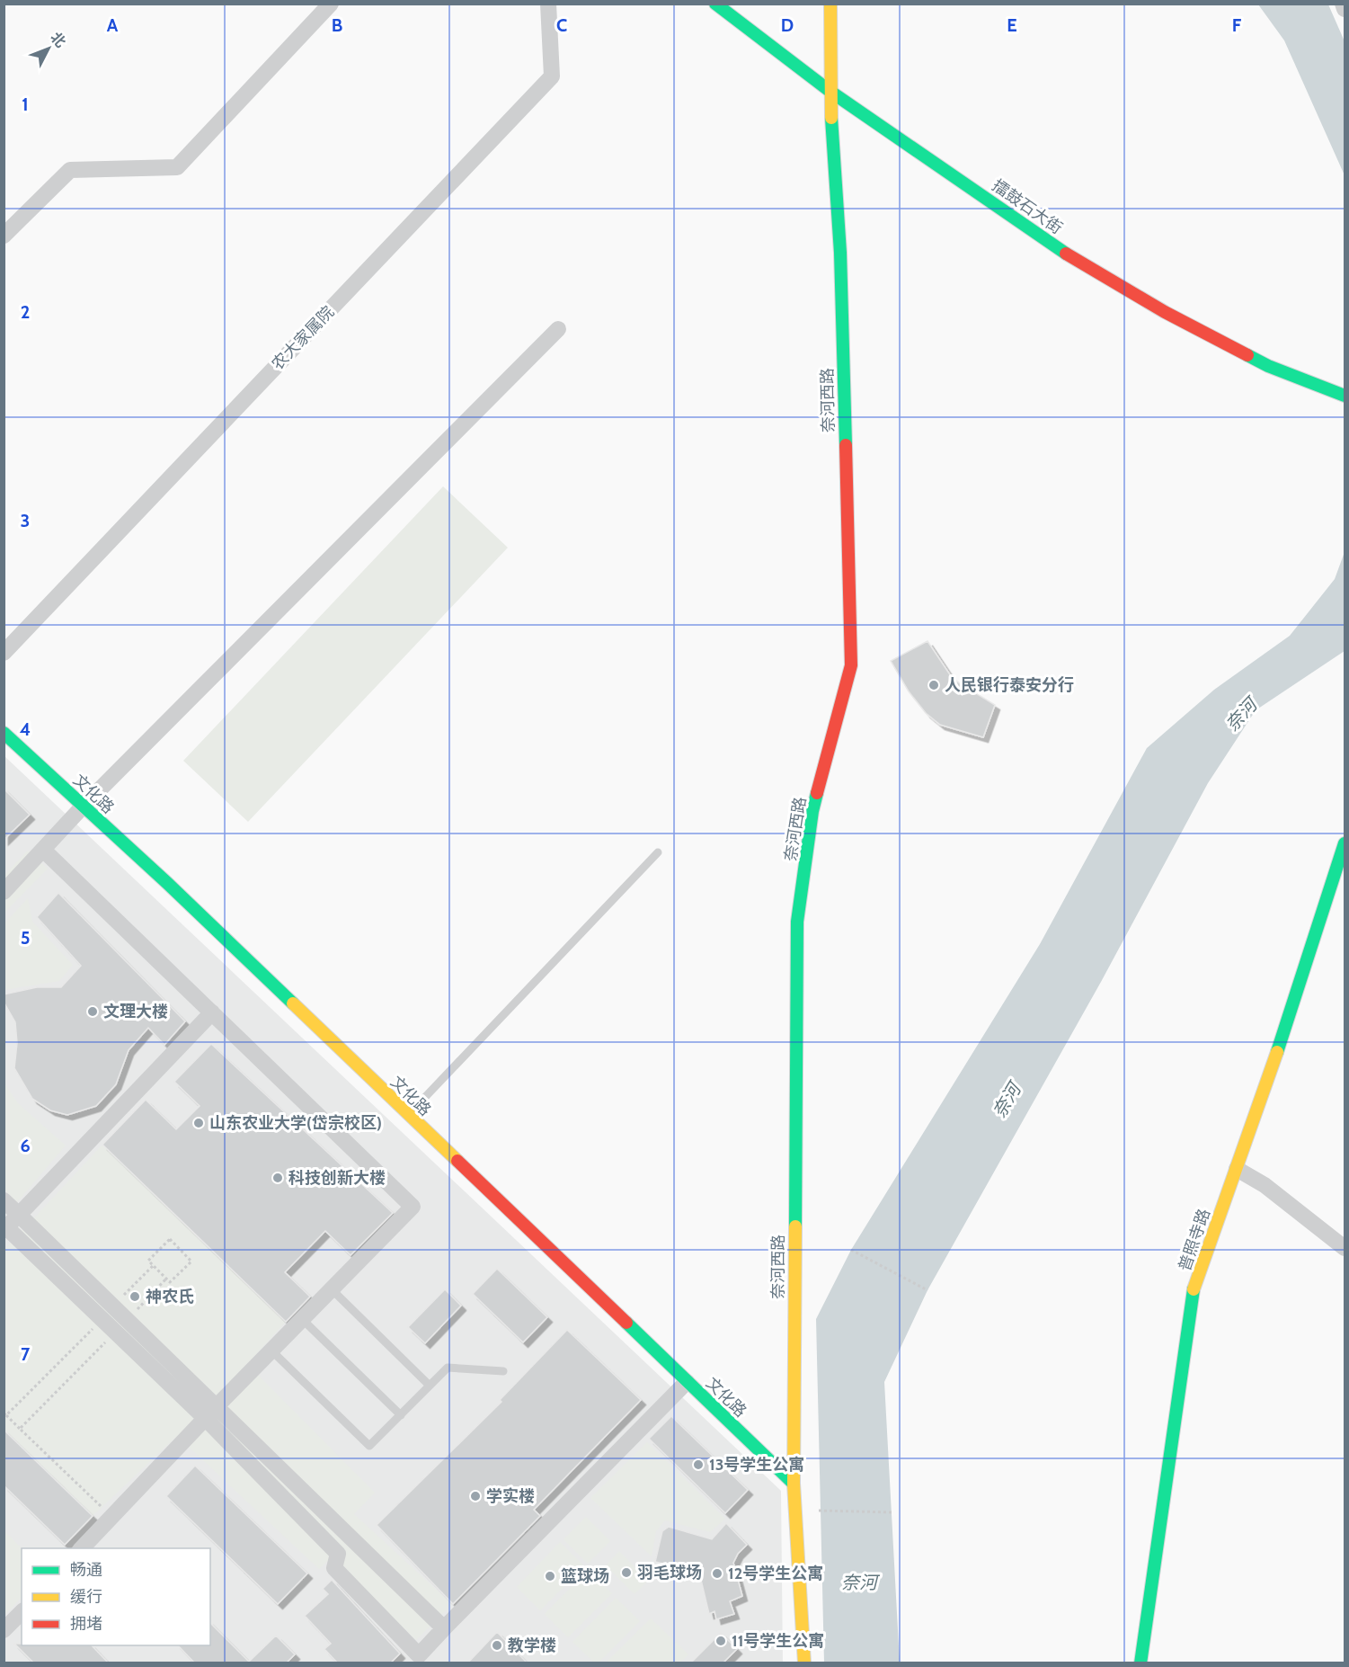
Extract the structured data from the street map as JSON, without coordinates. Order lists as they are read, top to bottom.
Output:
{
  "streets": {
    "street": [
      "擂鼓石大街",
      "农大家属院",
      "奈河西路",
      "文化路",
      "普照寺路"
    ]
  },
  "crossings": [
    ["擂鼓石大街", "奈河西路"],
    ["奈河西路", "文化路"]
  ],
  "water": ["奈河"],
  "places": [
    "人民银行泰安分行",
    "文理大楼",
    "山东农业大学(岱宗校区)",
    "科技创新大楼",
    "神农氏",
    "13号学生公寓",
    "学实楼",
    "羽毛球场",
    "12号学生公寓",
    "篮球场",
    "11号学生公寓",
    "教学楼"
  ],
  "legend": ["畅通", "缓行", "拥堵"],
  "north": "top right",
  "grid": {
    "columns": [
      "A",
      "B",
      "C",
      "D",
      "E",
      "F"
    ],
    "rows": [
      "1",
      "2",
      "3",
      "4",
      "5",
      "6",
      "7"
    ]
  }
}
